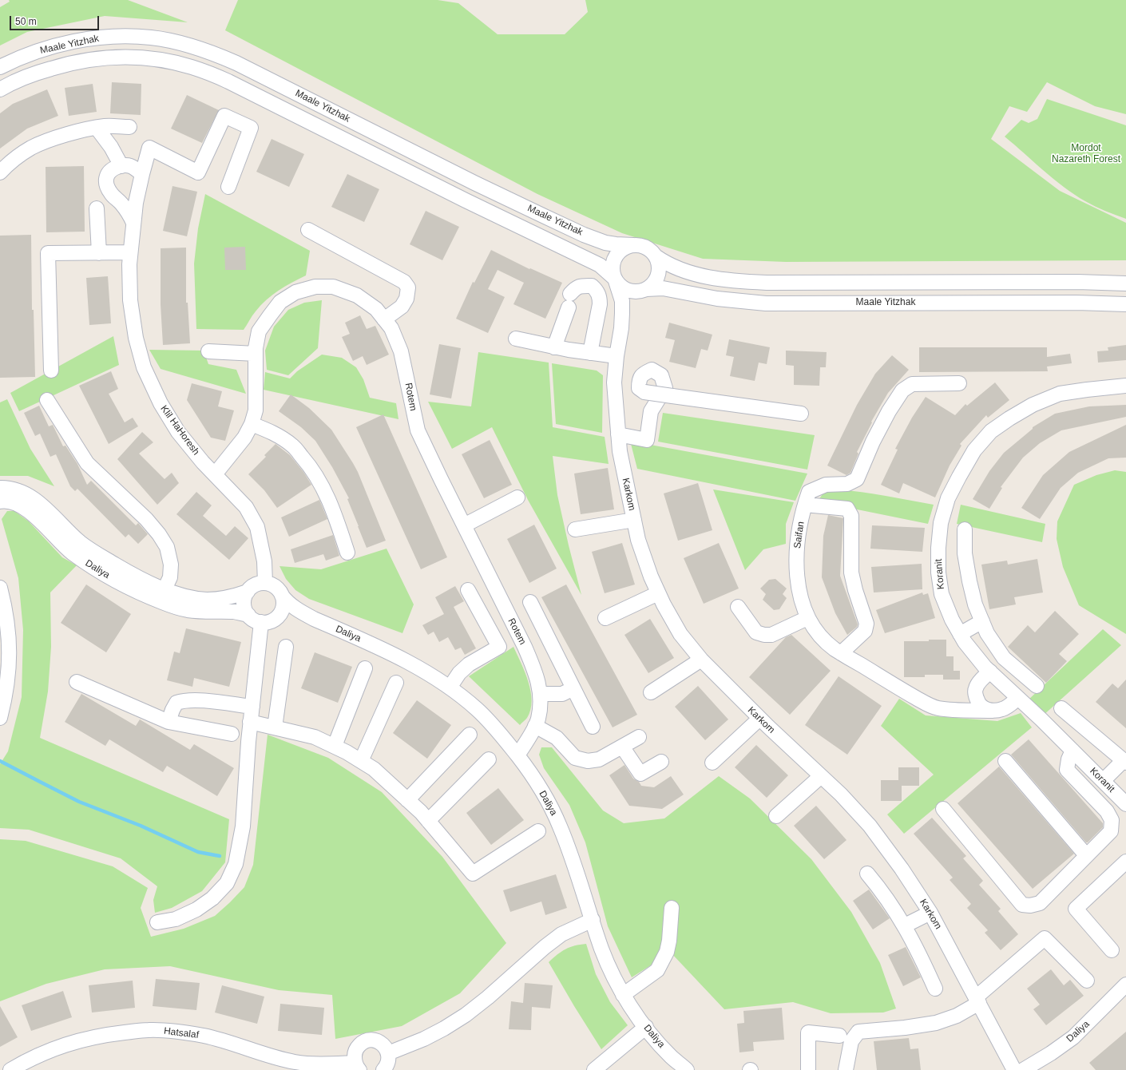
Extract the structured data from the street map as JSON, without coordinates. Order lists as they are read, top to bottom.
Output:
{
  "streets": {
    "street": [
      "Maale Yitzhak",
      "Rotem",
      "Klil HaHoresh",
      "Karkom",
      "Saifan",
      "Daliya",
      "Koranit",
      "Hatsalaf"
    ]
  },
  "crossings": [
    ["Maale Yitzhak", "Karkom"],
    ["Rotem", "Klil HaHoresh"],
    ["Rotem", "Daliya"],
    ["Klil HaHoresh", "Daliya"],
    ["Saifan", "Koranit"]
  ],
  "parks": ["Mordot Nazareth Forest"],
  "scale_bar": "50 m"
}
